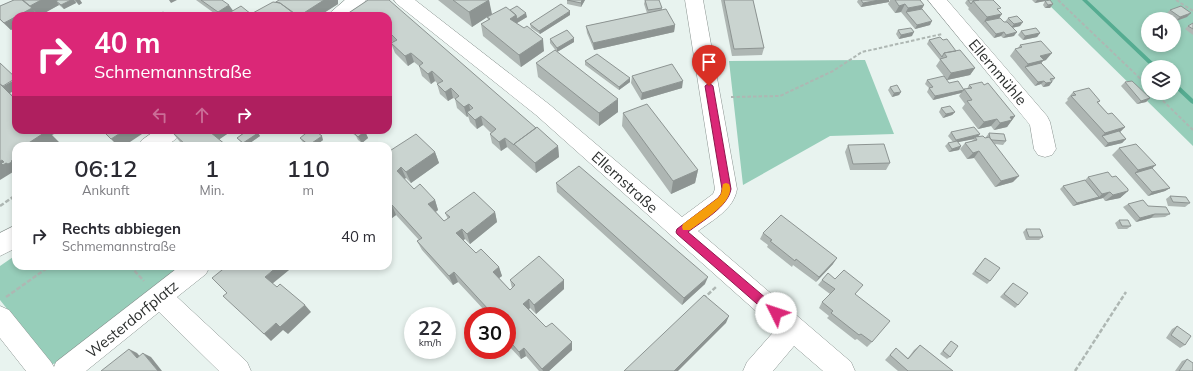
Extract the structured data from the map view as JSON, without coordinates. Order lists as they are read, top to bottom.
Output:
{
  "streets": {
    "street": ["Ellernmühle", "Ellernstraße", "Westerdorfplatz"]
  },
  "page": {
    "turn": ["40 m", "Schmemannstraße"],
    "eta": [
      "06:12",
      "Ankunft",
      "1",
      "Min.",
      "110",
      "m"
    ],
    "list": [
      {
        "name": "Rechts abbiegen",
        "note": "Schmemannstraße",
        "value": "40 m"
      }
    ],
    "speed": "22 km/h",
    "limit": "30"
  }
}
